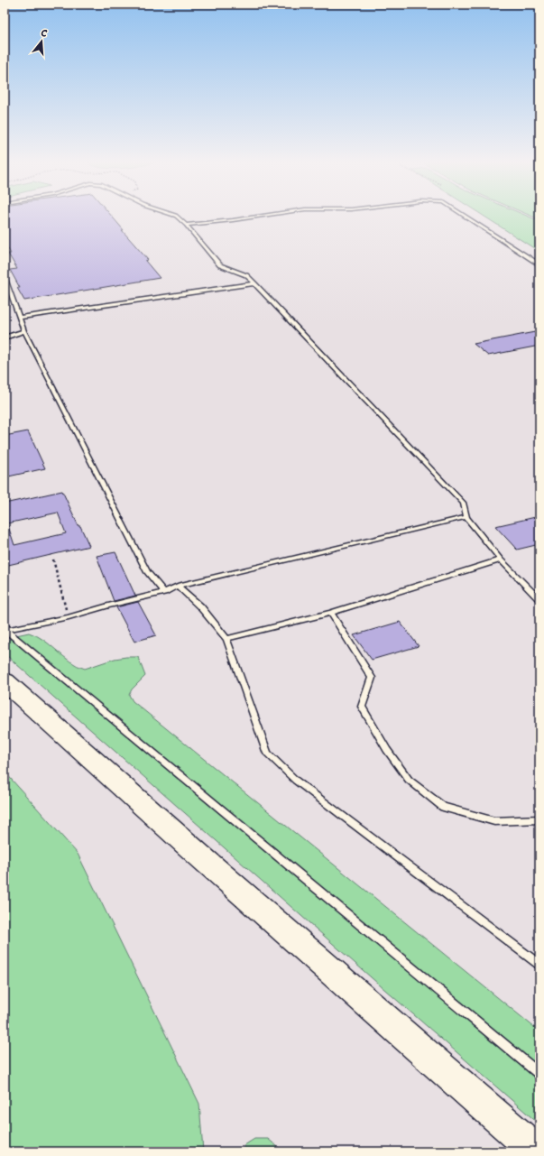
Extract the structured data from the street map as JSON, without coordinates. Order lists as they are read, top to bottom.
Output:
{
  "north": "top"
}
